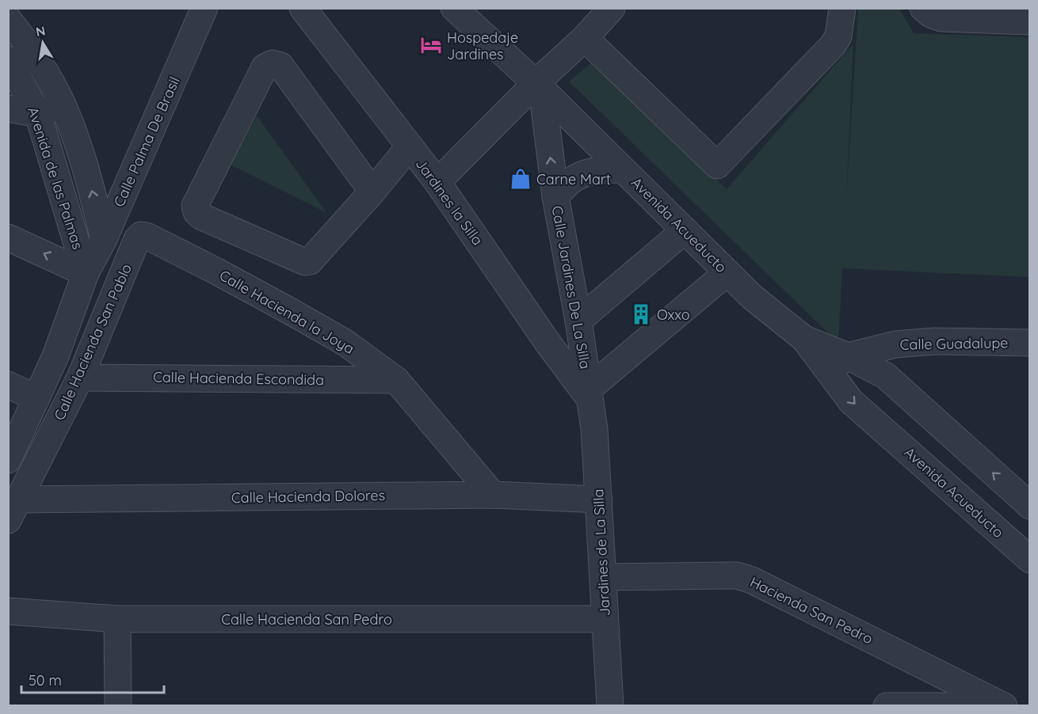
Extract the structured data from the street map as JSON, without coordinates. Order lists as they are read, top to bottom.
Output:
{
  "streets": {
    "street": [
      "Calle Palma De Brasil",
      "Avenida de las Palmas",
      "Jardines la Silla",
      "Avenida Acueducto",
      "Calle Jardines De La Silla",
      "Calle Hacienda la Joya",
      "Calle Hacienda San Pablo",
      "Calle Guadalupe",
      "Calle Hacienda Escondida",
      "Calle Hacienda Dolores",
      "Jardines de La Silla",
      "Hacienda San Pedro",
      "Calle Hacienda San Pedro"
    ]
  },
  "crossings": [
    ["Calle Palma De Brasil", "Avenida de las Palmas"],
    ["Jardines la Silla", "Calle Jardines De La Silla"],
    ["Jardines la Silla", "Jardines de La Silla"],
    ["Avenida Acueducto", "Calle Jardines De La Silla"],
    ["Avenida Acueducto", "Calle Guadalupe"],
    ["Calle Jardines De La Silla", "Jardines de La Silla"],
    ["Calle Hacienda la Joya", "Calle Hacienda San Pablo"],
    ["Calle Hacienda la Joya", "Calle Hacienda Escondida"],
    ["Calle Hacienda la Joya", "Calle Hacienda Dolores"],
    ["Calle Hacienda San Pablo", "Calle Hacienda Escondida"],
    ["Calle Hacienda San Pablo", "Calle Hacienda Dolores"],
    ["Calle Hacienda Dolores", "Jardines de La Silla"],
    ["Jardines de La Silla", "Hacienda San Pedro"],
    ["Jardines de La Silla", "Calle Hacienda San Pedro"]
  ],
  "one_way": ["Calle Jardines De La Silla"],
  "places": {
    "hotel": ["Hospedaje Jardines"],
    "shop": ["Carne Mart"],
    "building": ["Oxxo"]
  },
  "scale_bar": "50 m",
  "north": "top"
}
